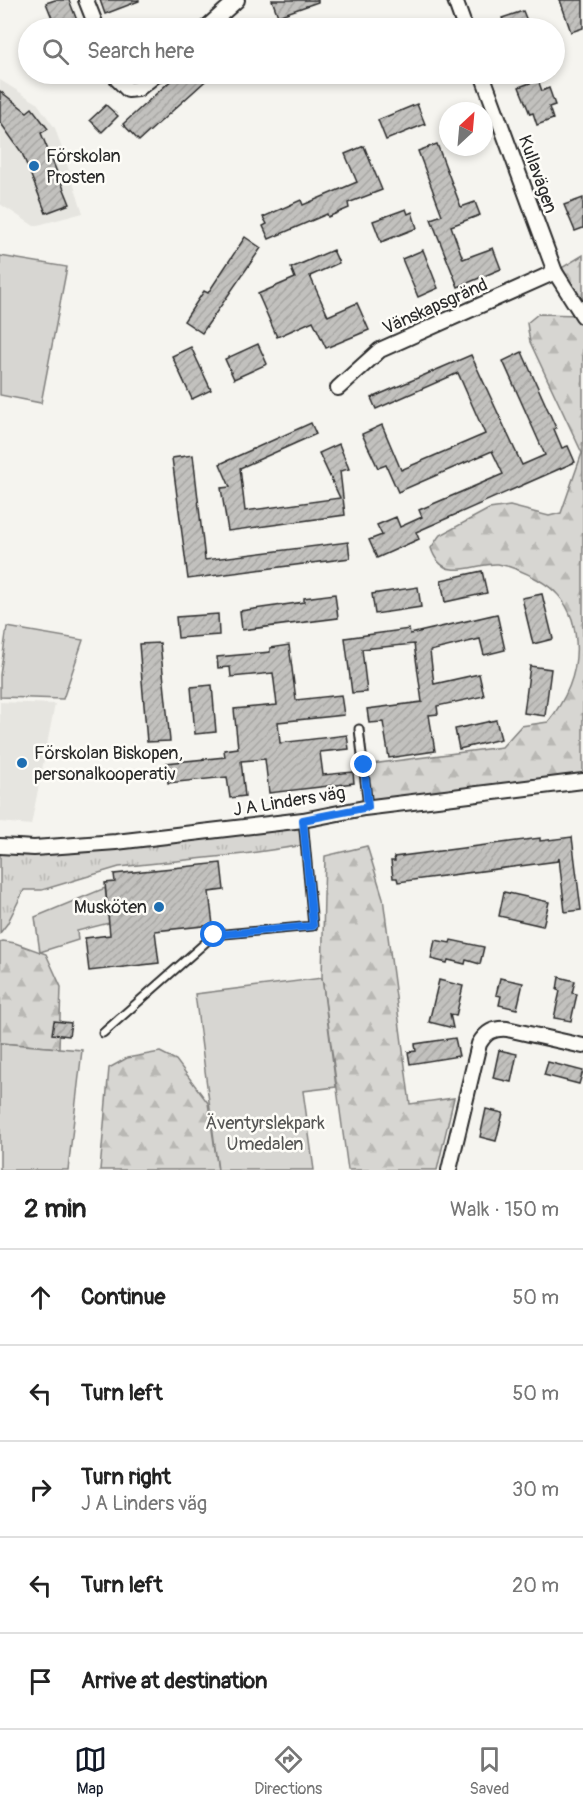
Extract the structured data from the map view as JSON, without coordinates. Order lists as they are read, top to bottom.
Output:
{
  "streets": {
    "street": ["Kullavägen", "Vänskapsgränd", "J A Linders väg"]
  },
  "crossings": [
    ["Kullavägen", "Vänskapsgränd"]
  ],
  "parks": ["Äventyrslekpark Umedalen"],
  "places": ["Förskolan Prosten", "Förskolan Biskopen, personalkooperativ", "Musköten"],
  "north": "top right",
  "page": {
    "search": "Search here",
    "heading": ["2 min", "Walk · 150 m"],
    "list": [
      ["Continue", "50 m"],
      ["Turn left", "50 m"],
      ["Turn right", "J A Linders väg", "30 m"],
      ["Turn left", "20 m"],
      "Arrive at destination"
    ],
    "nav": ["Map", "Directions", "Saved"]
  }
}
